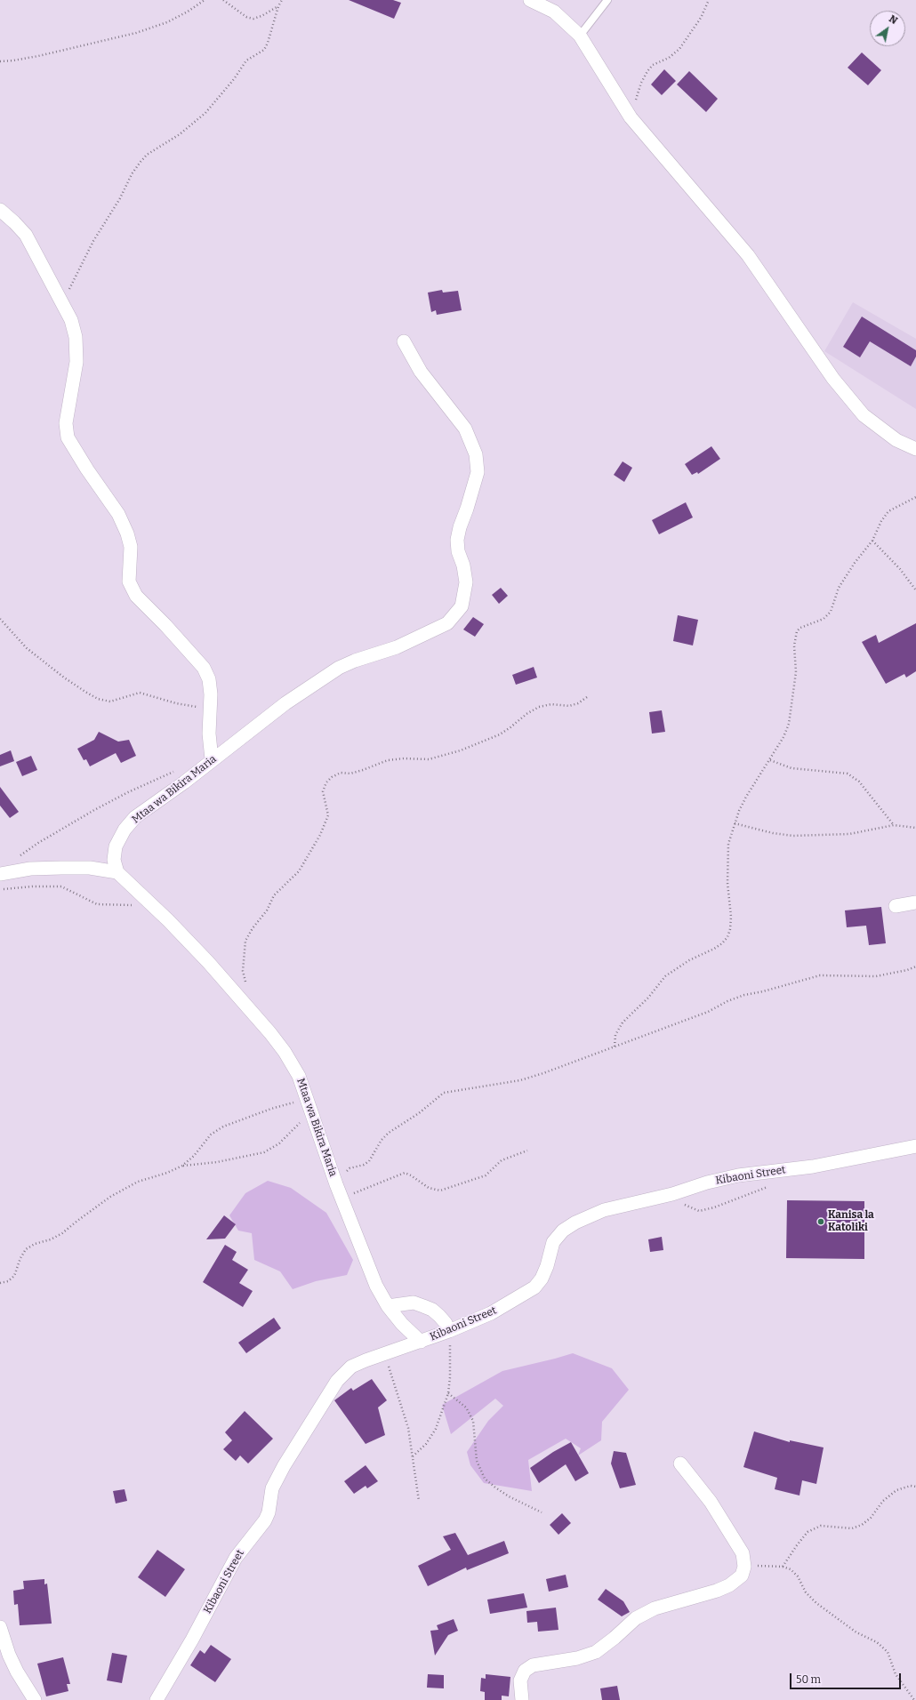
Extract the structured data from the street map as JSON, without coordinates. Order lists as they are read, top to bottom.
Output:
{
  "streets": {
    "street": ["Mtaa wa Bikira Maria", "Kibaoni Street"]
  },
  "crossings": [
    ["Mtaa wa Bikira Maria", "Kibaoni Street"]
  ],
  "places": ["Kanisa la Katoliki"],
  "scale_bar": "50 m",
  "north": "top right"
}
